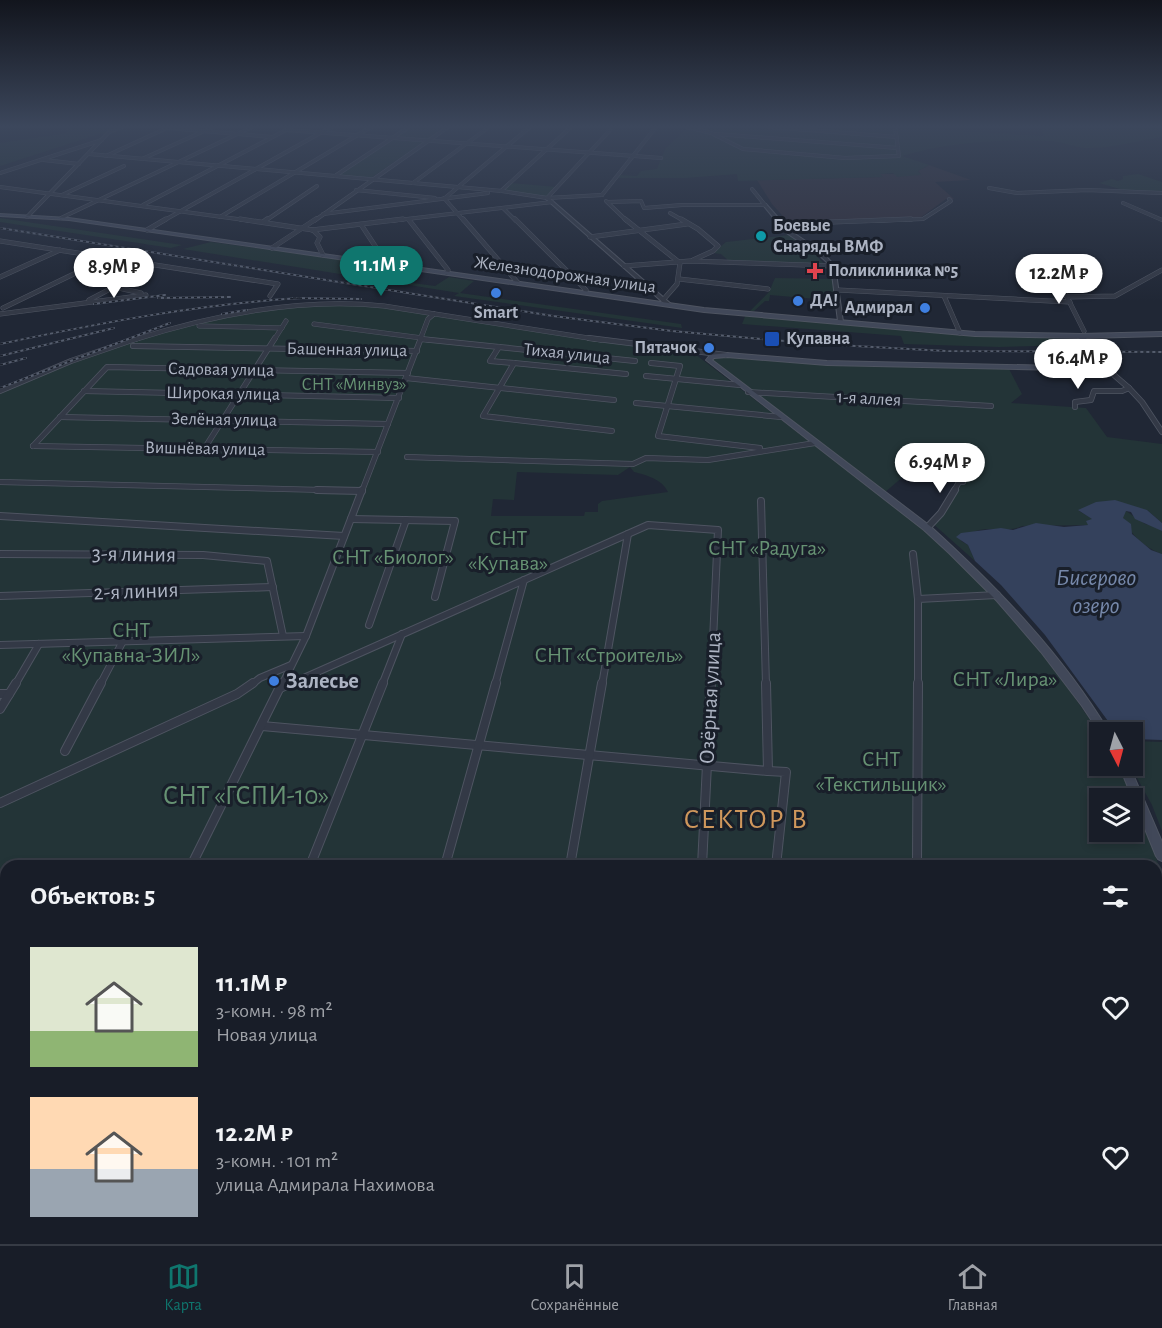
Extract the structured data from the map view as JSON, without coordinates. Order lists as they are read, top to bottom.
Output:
{
  "streets": {
    "main road": ["Железнодорожная улица"],
    "street": [
      "Башенная улица",
      "Тихая улица",
      "Садовая улица",
      "Широкая улица",
      "1-я аллея",
      "Зелёная улица",
      "Вишнёвая улица",
      "3-я линия",
      "2-я линия",
      "Озёрная улица"
    ]
  },
  "crossings": [
    ["Садовая улица", "Широкая улица"],
    ["Зелёная улица", "Вишнёвая улица"],
    ["3-я линия", "2-я линия"]
  ],
  "districts": ["СЕКТОР В"],
  "water": ["Бисерово озеро"],
  "parks": [
    "СНТ «Минвуз»",
    "СНТ «Купава»",
    "СНТ «Радуга»",
    "СНТ «Биолог»",
    "СНТ «Купавна-ЗИЛ»",
    "СНТ «Строитель»",
    "СНТ «Лира»",
    "СНТ «Текстильщик»",
    "СНТ «ГСПИ-10»"
  ],
  "places": {
    "other": [
      "Боевые Снаряды ВМФ",
      "Smart",
      "ДА!",
      "Адмирал",
      "Пятачок",
      "Залесье"
    ],
    "health": ["Поликлиника №5"],
    "transit": ["Купавна"]
  },
  "north": "bottom",
  "page": {
    "price": [
      "11.1M ₽",
      "8.9M ₽",
      "12.2M ₽",
      "16.4M ₽",
      "6.94M ₽"
    ],
    "heading": "Объектов: 5",
    "list": [
      {
        "name": "11.1M ₽",
        "note": "3-комн. · 98 m² · Новая улица"
      },
      {
        "name": "12.2M ₽",
        "note": "3-комн. · 101 m² · улица Адмирала Нахимова"
      }
    ],
    "tabs": ["Карта", "Сохранённые", "Главная"]
  }
}
